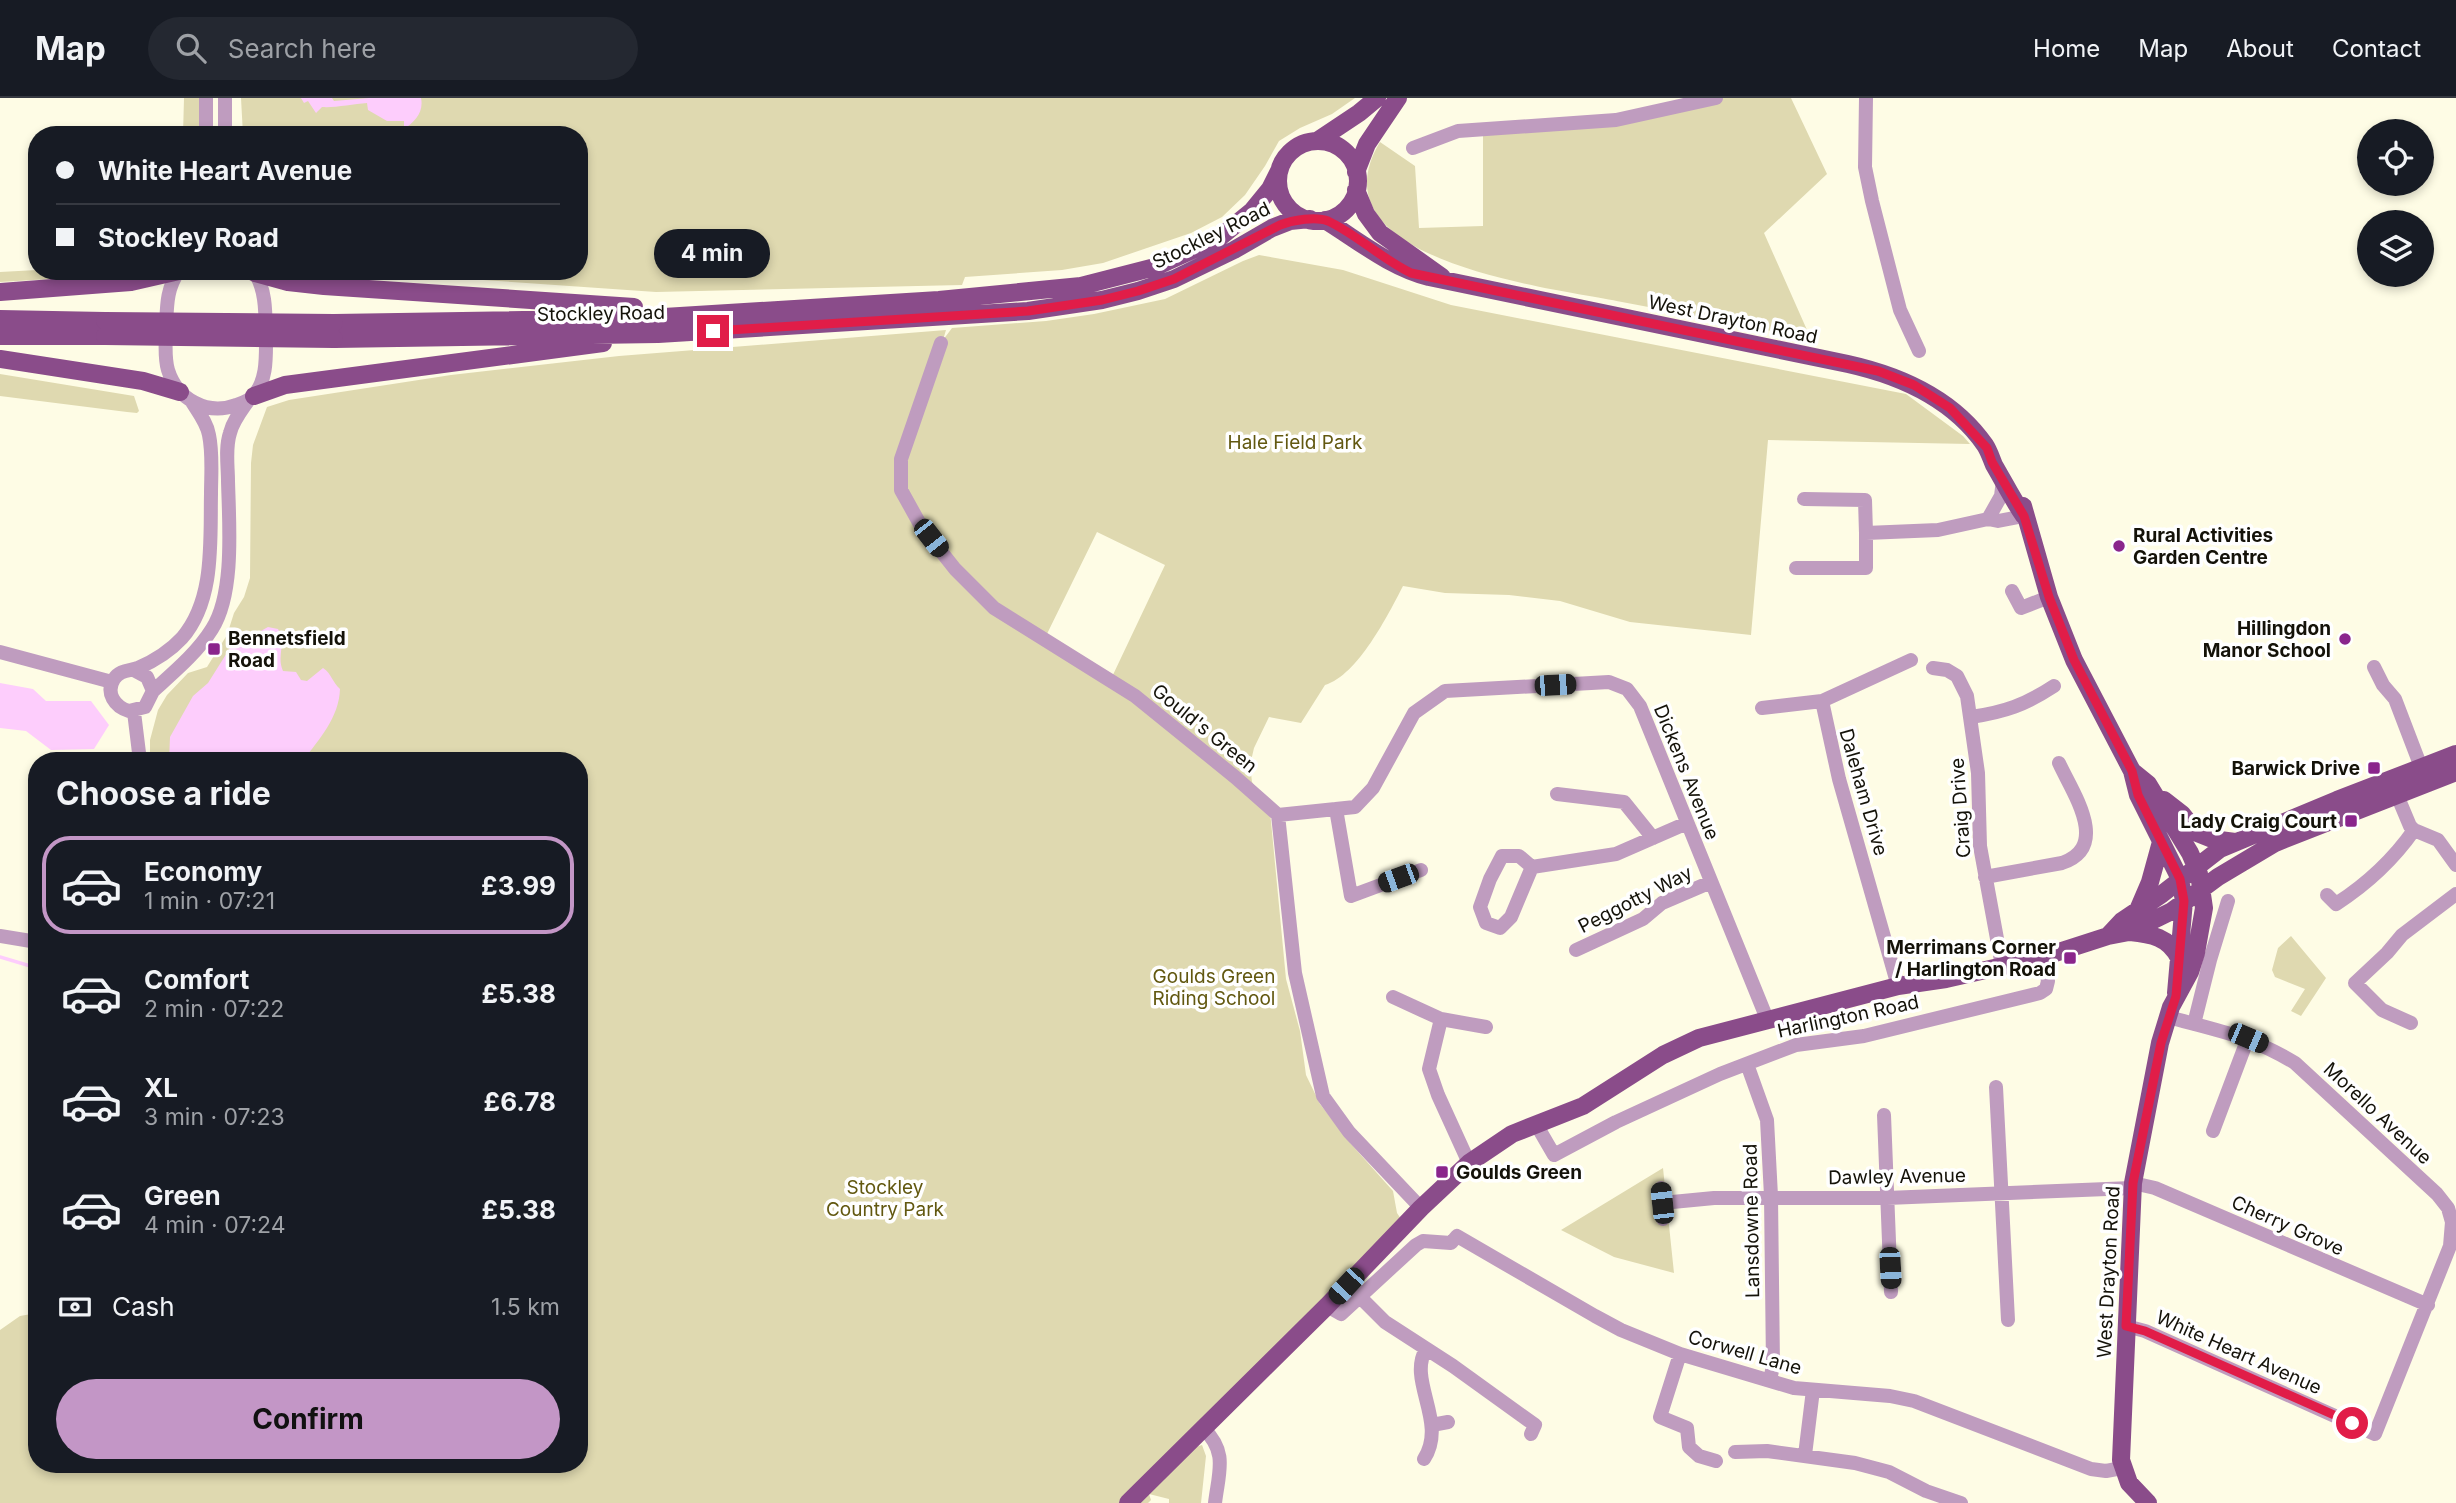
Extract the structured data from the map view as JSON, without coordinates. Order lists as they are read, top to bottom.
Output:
{
  "streets": {
    "main road": ["Stockley Road", "West Drayton Road", "Harlington Road"],
    "street": [
      "Gould's Green",
      "Dickens Avenue",
      "Daleham Drive",
      "Craig Drive",
      "Peggotty Way",
      "Morello Avenue",
      "Dawley Avenue",
      "Lansdowne Road",
      "Cherry Grove",
      "Corwell Lane",
      "White Heart Avenue"
    ]
  },
  "crossings": [
    ["Stockley Road", "West Drayton Road"],
    ["West Drayton Road", "Harlington Road"],
    ["West Drayton Road", "Morello Avenue"],
    ["West Drayton Road", "Dawley Avenue"],
    ["West Drayton Road", "Cherry Grove"],
    ["West Drayton Road", "Corwell Lane"],
    ["West Drayton Road", "White Heart Avenue"],
    ["Gould's Green", "Dickens Avenue"],
    ["Dickens Avenue", "Peggotty Way"],
    ["Dickens Avenue", "Harlington Road"],
    ["Daleham Drive", "Harlington Road"],
    ["Craig Drive", "Harlington Road"],
    ["Harlington Road", "Lansdowne Road"],
    ["Morello Avenue", "Cherry Grove"],
    ["Morello Avenue", "White Heart Avenue"],
    ["Dawley Avenue", "Lansdowne Road"],
    ["Dawley Avenue", "Cherry Grove"],
    ["Lansdowne Road", "Corwell Lane"]
  ],
  "parks": ["Hale Field Park", "Goulds Green Riding School", "Stockley Country Park"],
  "places": {
    "other": ["Rural Activities Garden Centre", "Hillingdon Manor School"],
    "transit": [
      "Bennetsfield Road",
      "Barwick Drive",
      "Lady Craig Court",
      "Merrimans Corner / Harlington Road",
      "Goulds Green"
    ]
  },
  "page": {
    "header": "Map",
    "search": "Search here",
    "nav": [
      "Home",
      "Map",
      "About",
      "Contact"
    ],
    "banner": ["White Heart Avenue", "Stockley Road"],
    "bubble": "4 min",
    "heading": "Choose a ride",
    "list": [
      {
        "name": "Economy",
        "note": "1 min · 07:21",
        "value": "£3.99"
      },
      {
        "name": "Comfort",
        "note": "2 min · 07:22",
        "value": "£5.38"
      },
      {
        "name": "XL",
        "note": "3 min · 07:23",
        "value": "£6.78"
      },
      {
        "name": "Green",
        "note": "4 min · 07:24",
        "value": "£5.38"
      }
    ],
    "pay": ["Cash", "1.5 km"],
    "buttons": "Confirm"
  }
}
